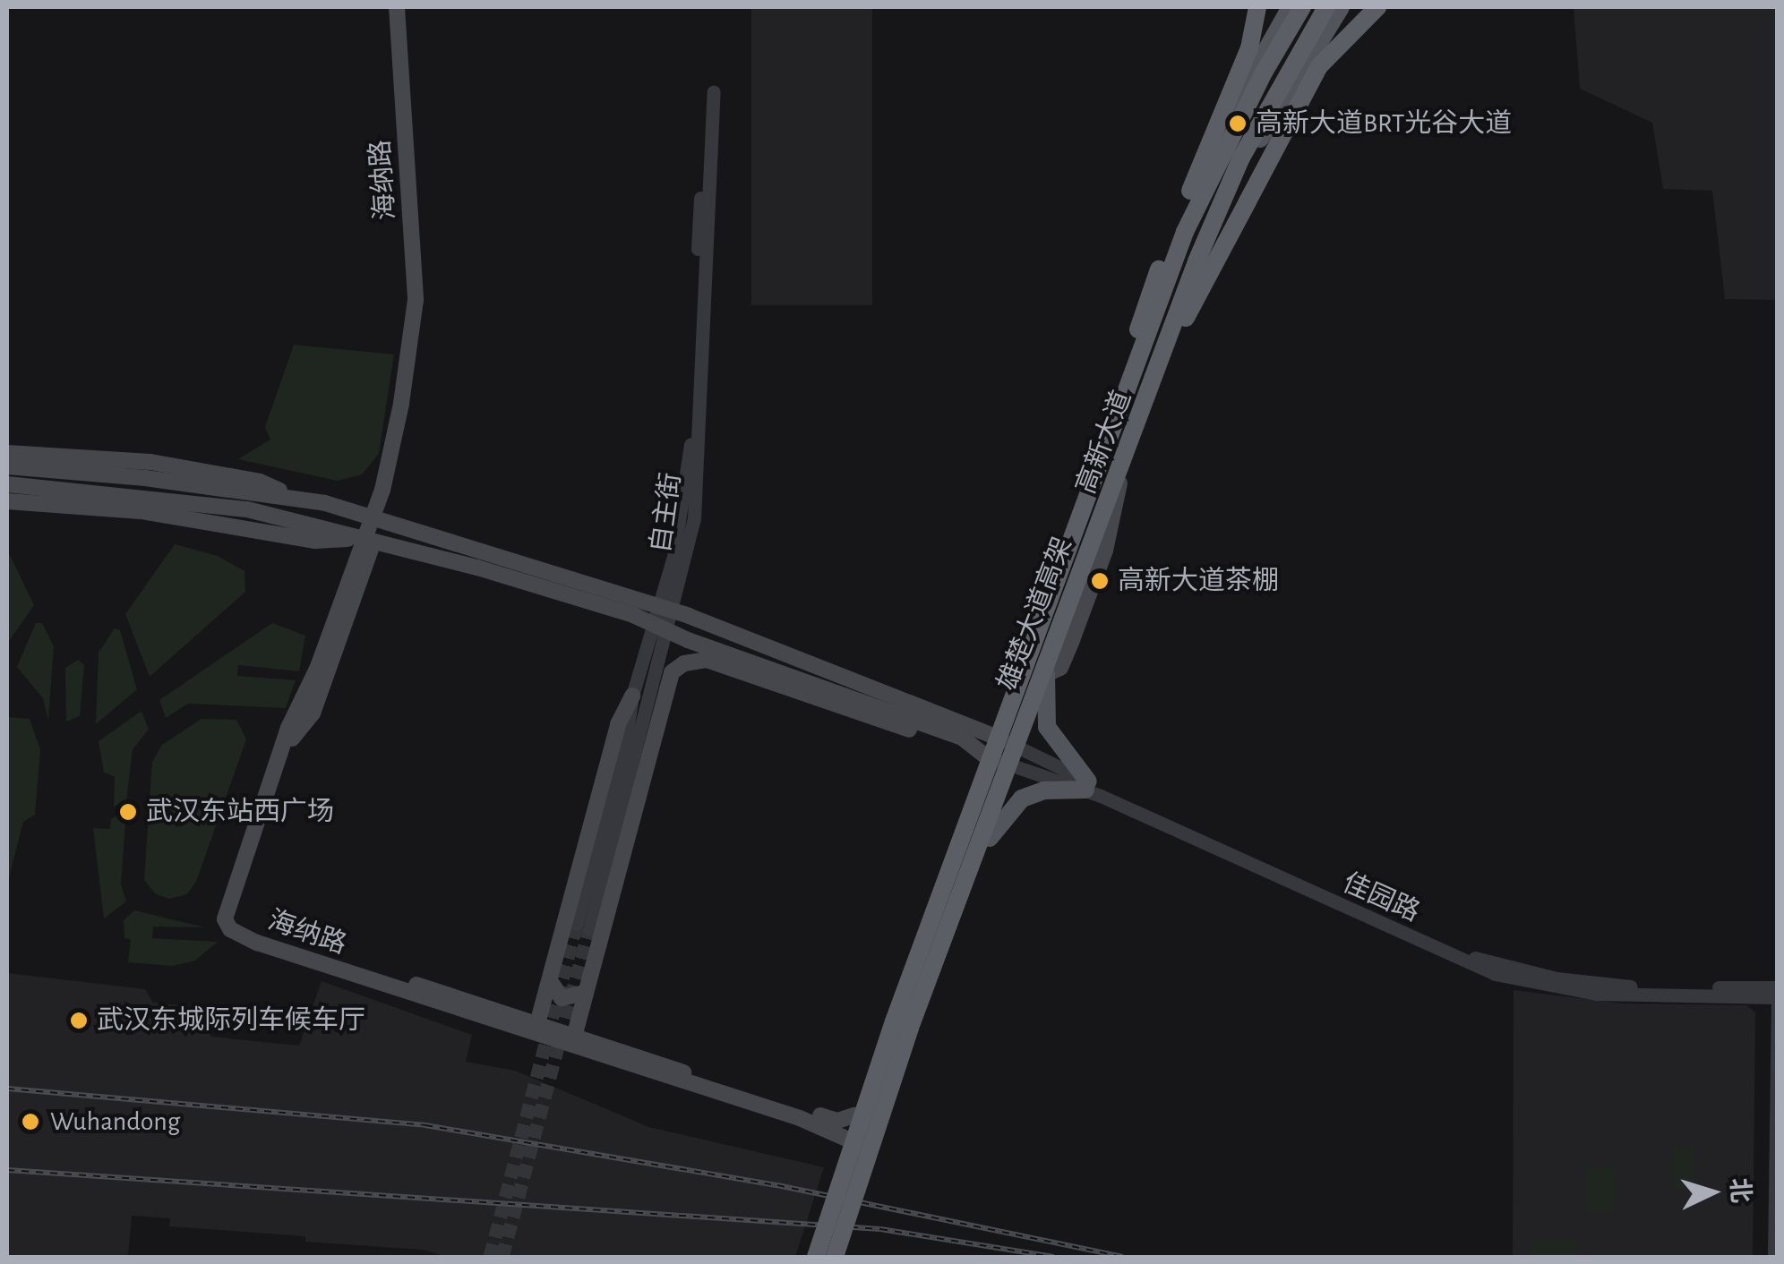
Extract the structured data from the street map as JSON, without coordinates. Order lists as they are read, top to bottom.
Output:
{
  "streets": {
    "highway": ["雄楚大道高架"],
    "main road": ["海纳路", "高新大道"],
    "street": ["自主街", "佳园路"]
  },
  "crossings": [
    ["海纳路", "高新大道"],
    ["高新大道", "雄楚大道高架"],
    ["高新大道", "佳园路"]
  ],
  "places": [
    "高新大道BRT光谷大道",
    "高新大道茶棚",
    "武汉东站西广场",
    "武汉东城际列车候车厅",
    "Wuhandong"
  ],
  "north": "right"
}
